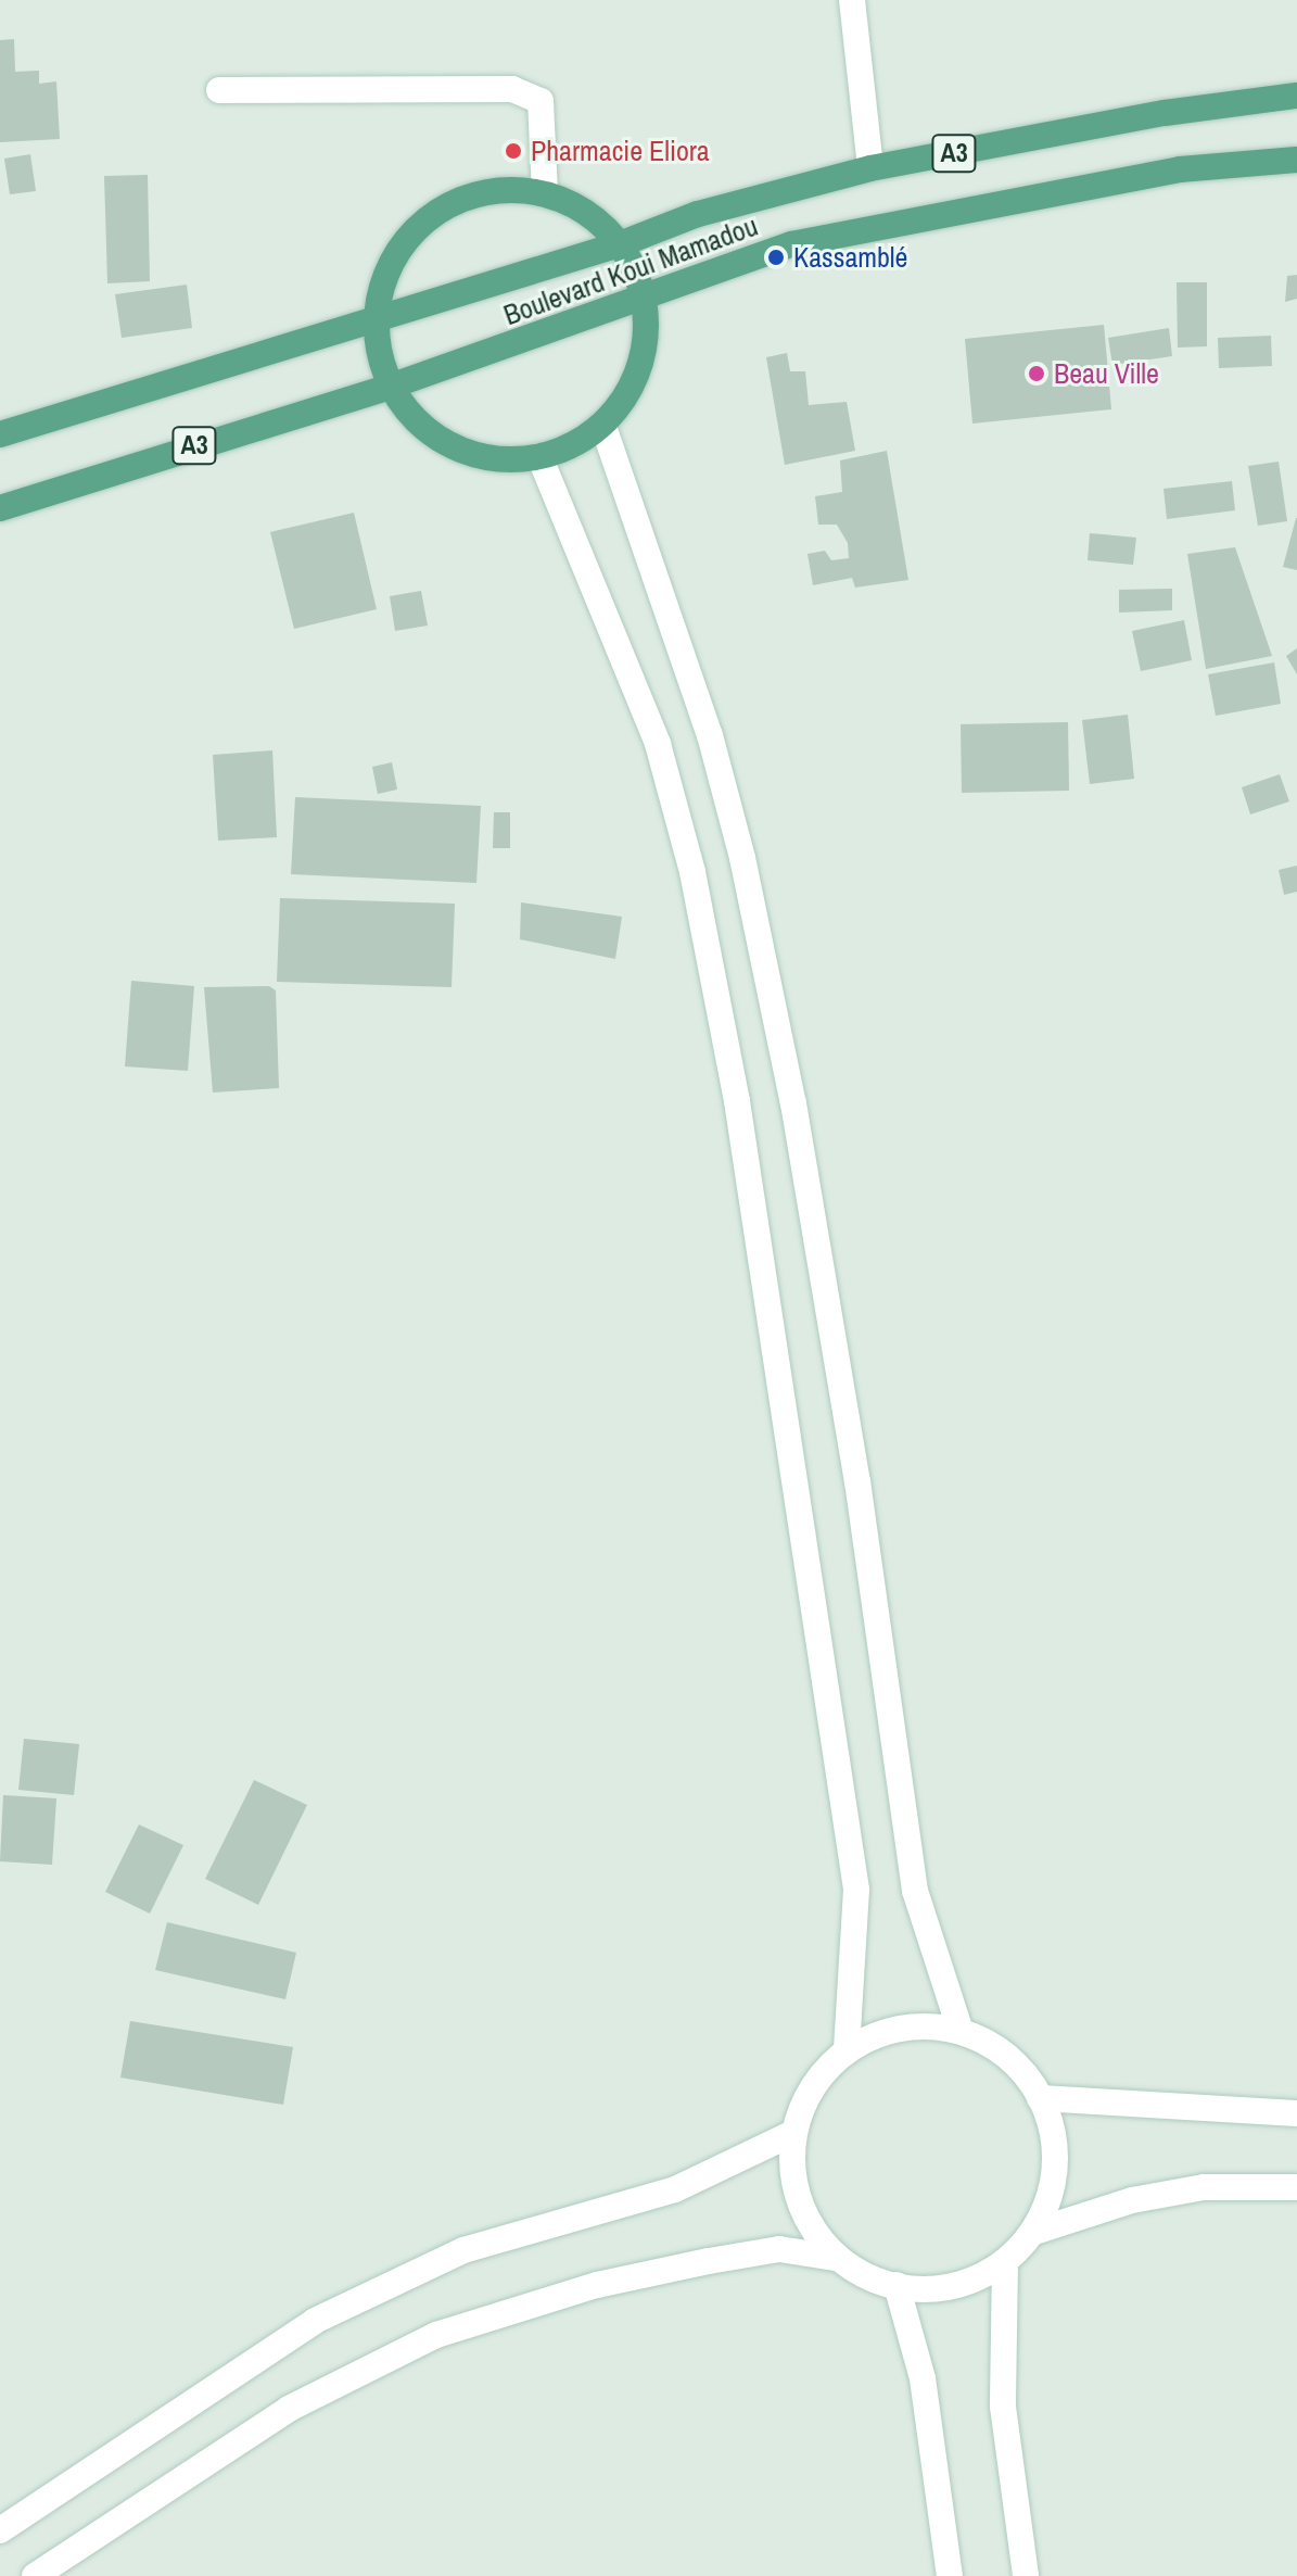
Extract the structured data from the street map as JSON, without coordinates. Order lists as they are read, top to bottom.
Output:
{
  "streets": {
    "main road": ["A3", "Boulevard Koui Mamadou"]
  },
  "places": ["Pharmacie Eliora", "Kassamblé", "Beau Ville"]
}
